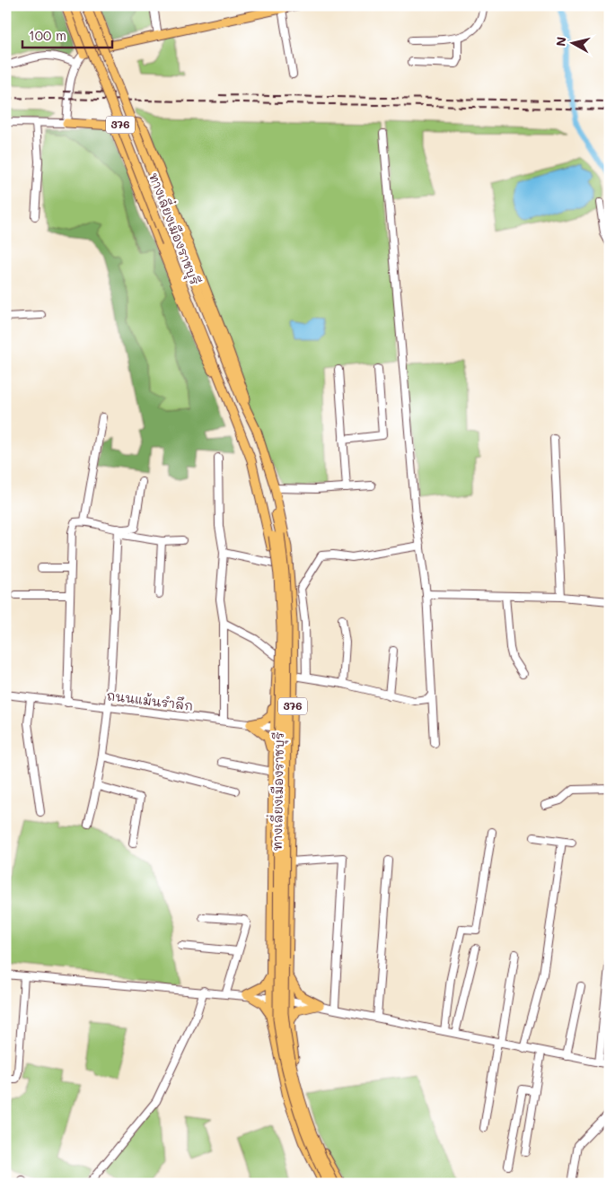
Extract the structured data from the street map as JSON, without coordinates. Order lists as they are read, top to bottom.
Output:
{
  "streets": {
    "main road": ["376", "ทางเลี่ยงเมืองราชบุรี"],
    "street": ["ถนนแม้นรำลึก"]
  },
  "crossings": [
    ["ทางเลี่ยงเมืองราชบุรี", "ถนนแม้นรำลึก"]
  ],
  "scale_bar": "100 m",
  "north": "left"
}
